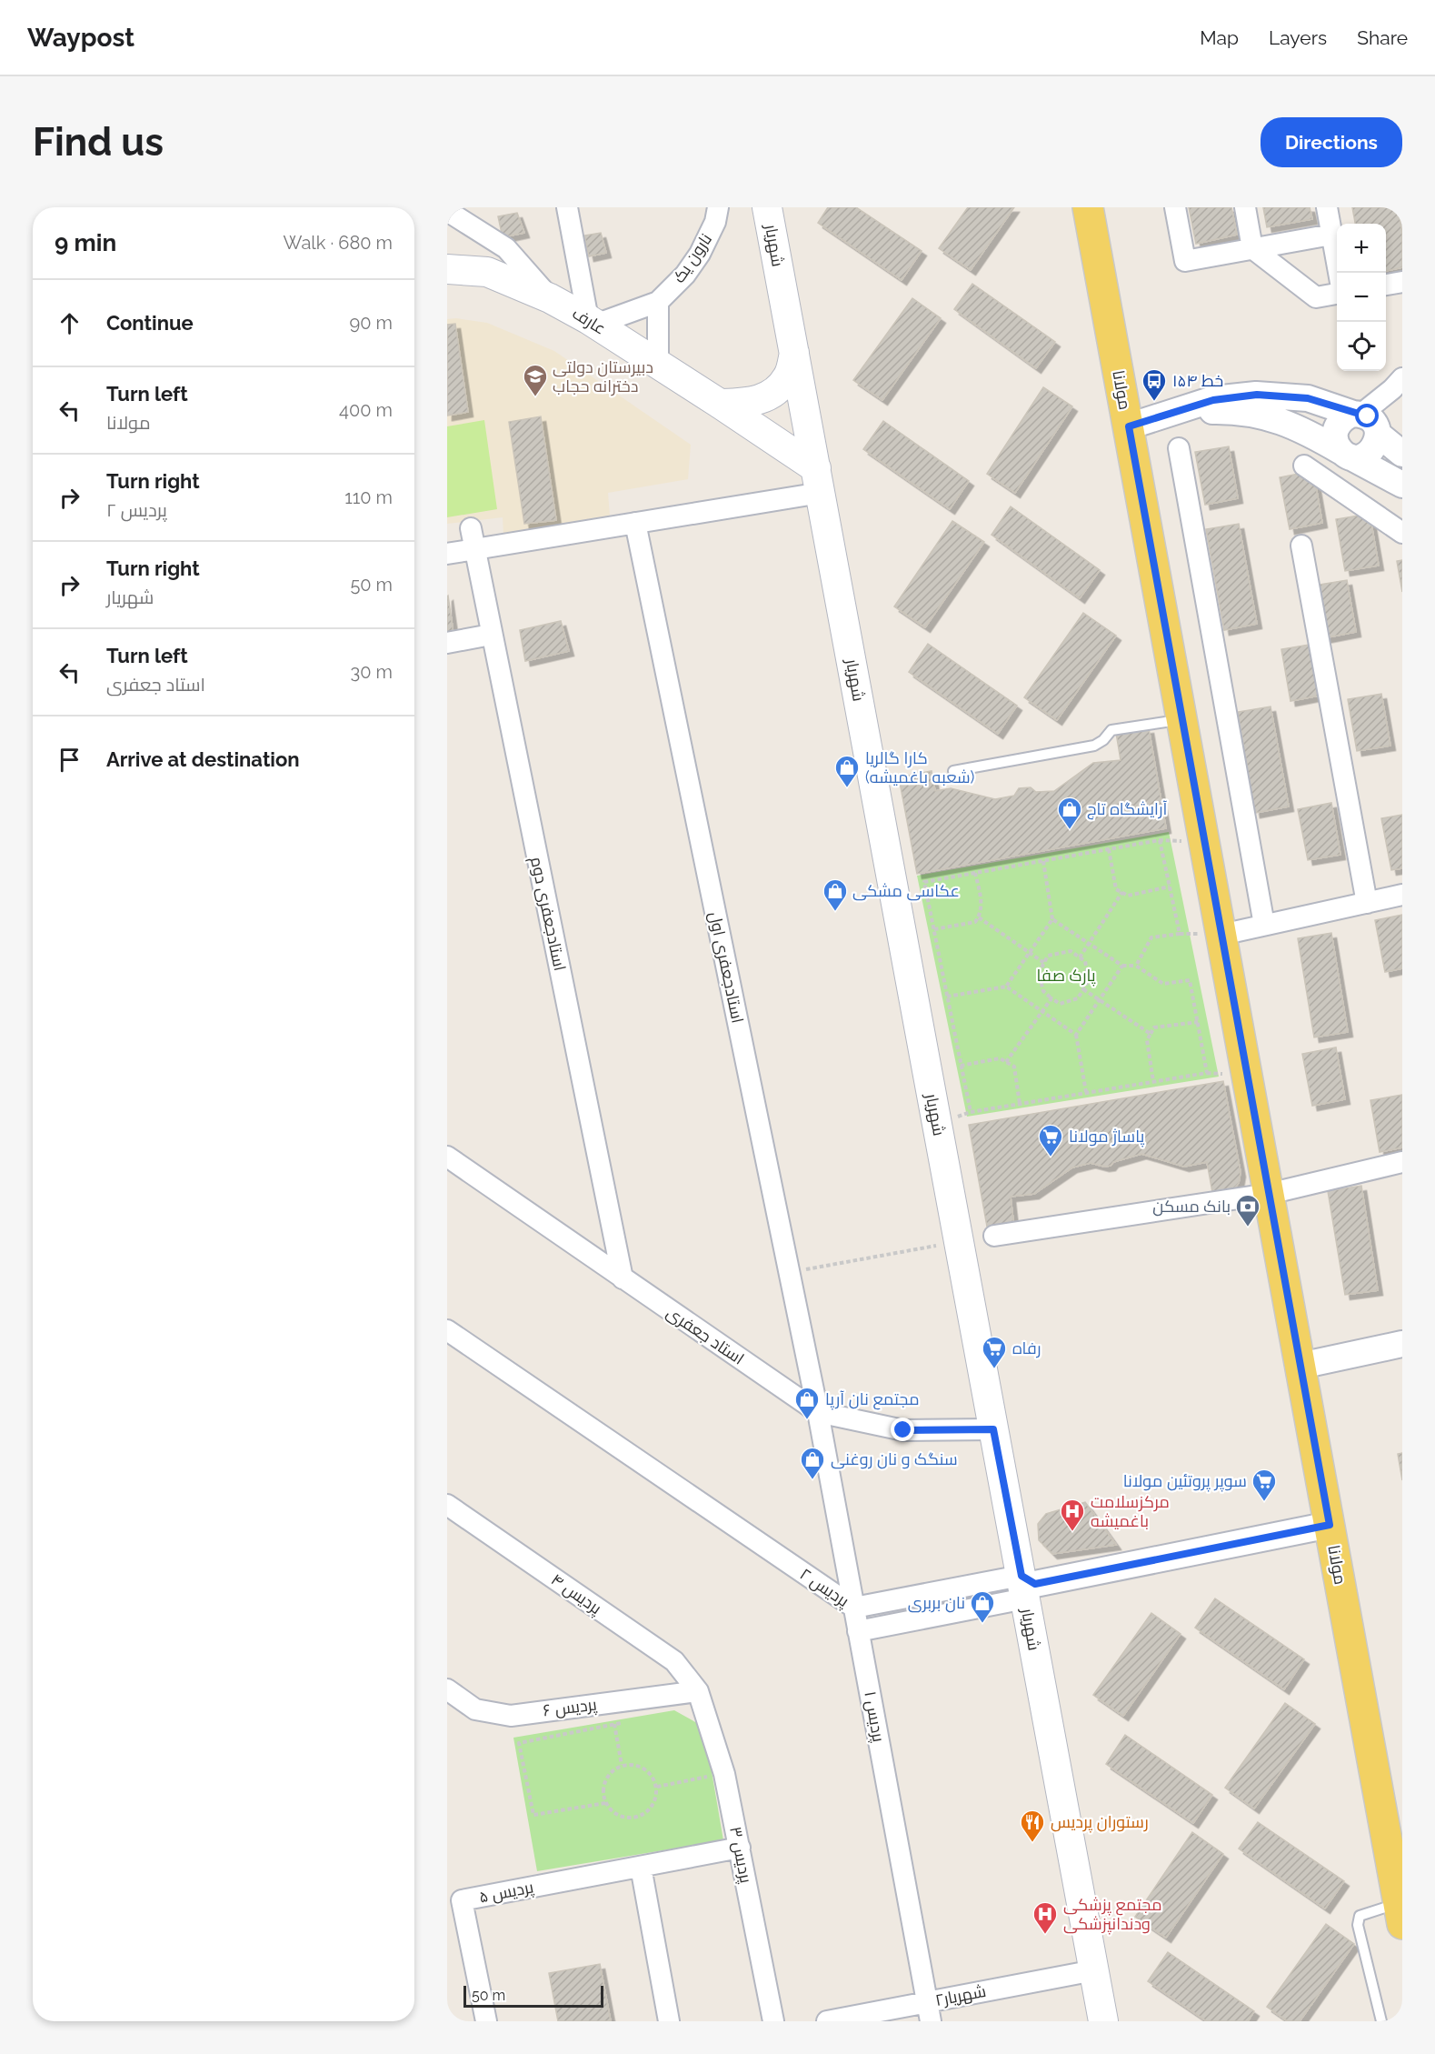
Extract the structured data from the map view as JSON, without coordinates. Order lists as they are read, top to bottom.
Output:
{
  "streets": {
    "main road": ["شهریار", "عارف", "مولانا"],
    "street": [
      "نارون یک",
      "استادجعفری دوم",
      "استادجعفری اول",
      "استاد جعفری",
      "پردیس ۲",
      "پردیس ۴",
      "پردیس ۶",
      "پردیس ۱",
      "پردیس ۳",
      "پردیس ۵",
      "شهریار۲"
    ]
  },
  "crossings": [
    ["شهریار", "عارف"],
    ["شهریار", "استاد جعفری"],
    ["شهریار", "پردیس ۲"],
    ["شهریار", "شهریار۲"],
    ["نارون یک", "عارف"],
    ["مولانا", "پردیس ۲"],
    ["استادجعفری دوم", "استاد جعفری"],
    ["استادجعفری اول", "استاد جعفری"],
    ["استادجعفری اول", "پردیس ۱"],
    ["استاد جعفری", "پردیس ۱"],
    ["پردیس ۲", "پردیس ۱"],
    ["پردیس ۴", "پردیس ۶"],
    ["پردیس ۴", "پردیس ۳"],
    ["پردیس ۶", "پردیس ۳"],
    ["پردیس ۱", "شهریار۲"],
    ["پردیس ۳", "پردیس ۵"]
  ],
  "parks": ["پارک صفا"],
  "places": {
    "school or university": ["دبیرستان دولتی دخترانه حجاب"],
    "bus stop": ["خط ۱۵۴"],
    "shop": [
      "کارا گالریا (شعبه باغمیشه)",
      "آرایشگاه تاج",
      "عکاسی مشکی",
      "مجتمع نان آرپا",
      "سنگک و نان روغنی",
      "نان بربری"
    ],
    "supermarket": ["پاساژ مولانا", "رفاه", "سوپر پروتئین مولانا"],
    "bank": ["بانک مسکن"],
    "hospital": ["مرکزسلامت باغمیشه", "مجتمع پزشکی ودندانپزشکی"],
    "restaurant": ["رستوران پردیس"]
  },
  "scale_bar": "50 m",
  "page": {
    "header": "Waypost",
    "nav": ["Map", "Layers", "Share"],
    "buttons": "Directions",
    "title": "Find us",
    "heading": ["9 min", "Walk · 680 m"],
    "map_buttons": ["+", "−"],
    "list": [
      ["Continue", "90 m"],
      ["Turn left", "مولانا", "400 m"],
      ["Turn right", "پردیس ۲", "110 m"],
      ["Turn right", "شهریار", "50 m"],
      ["Turn left", "استاد جعفری", "30 m"],
      "Arrive at destination"
    ],
    "scale": "50 m"
  }
}
